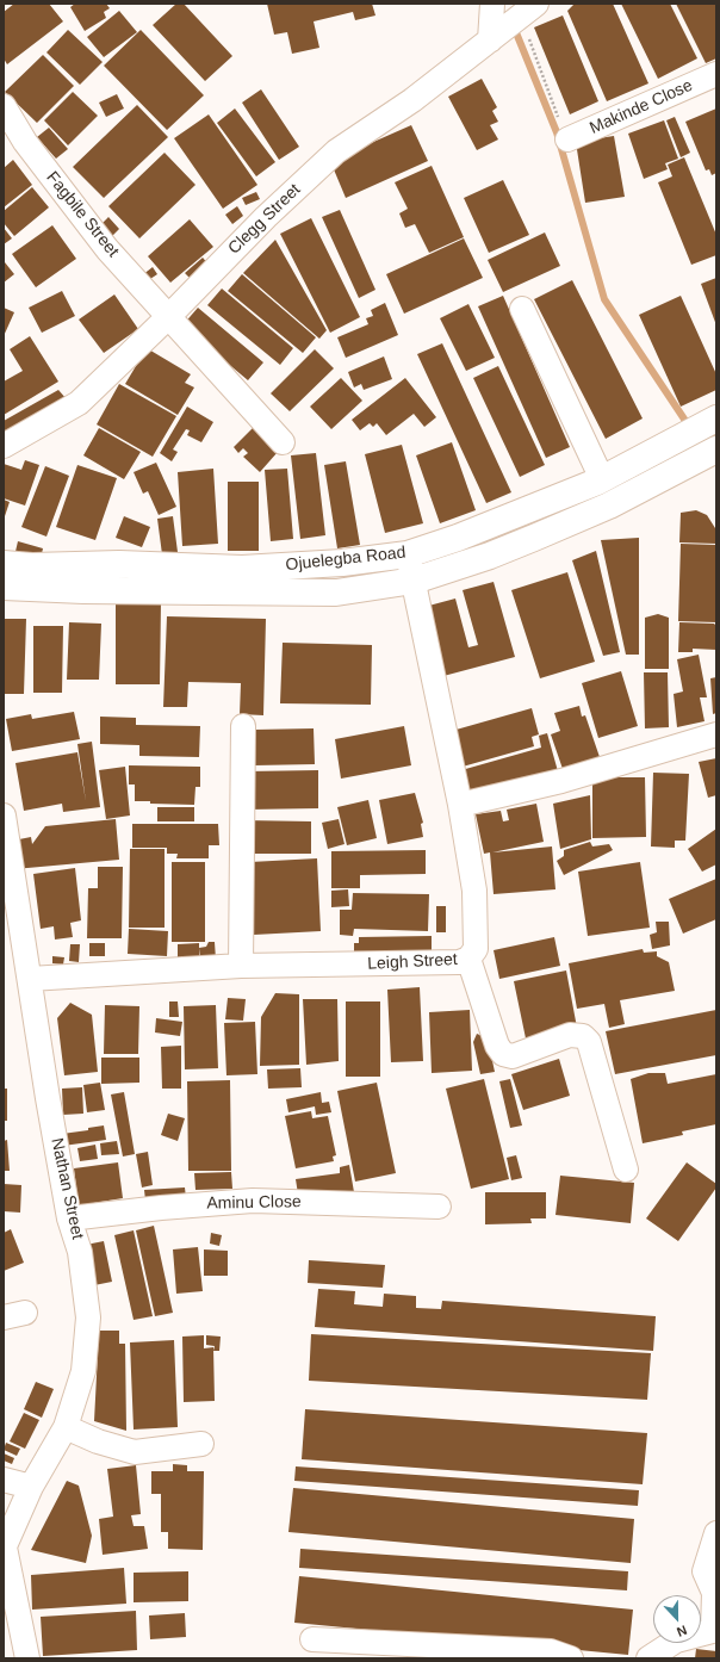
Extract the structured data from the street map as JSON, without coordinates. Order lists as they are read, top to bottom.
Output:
{
  "streets": {
    "main road": ["Ojuelegba Road"],
    "street": [
      "Makinde Close",
      "Fagbile Street",
      "Clegg Street",
      "Leigh Street",
      "Nathan Street",
      "Aminu Close"
    ]
  },
  "crossings": [
    ["Fagbile Street", "Clegg Street"],
    ["Ojuelegba Road", "Leigh Street"],
    ["Leigh Street", "Nathan Street"],
    ["Nathan Street", "Aminu Close"]
  ],
  "north": "bottom"
}
